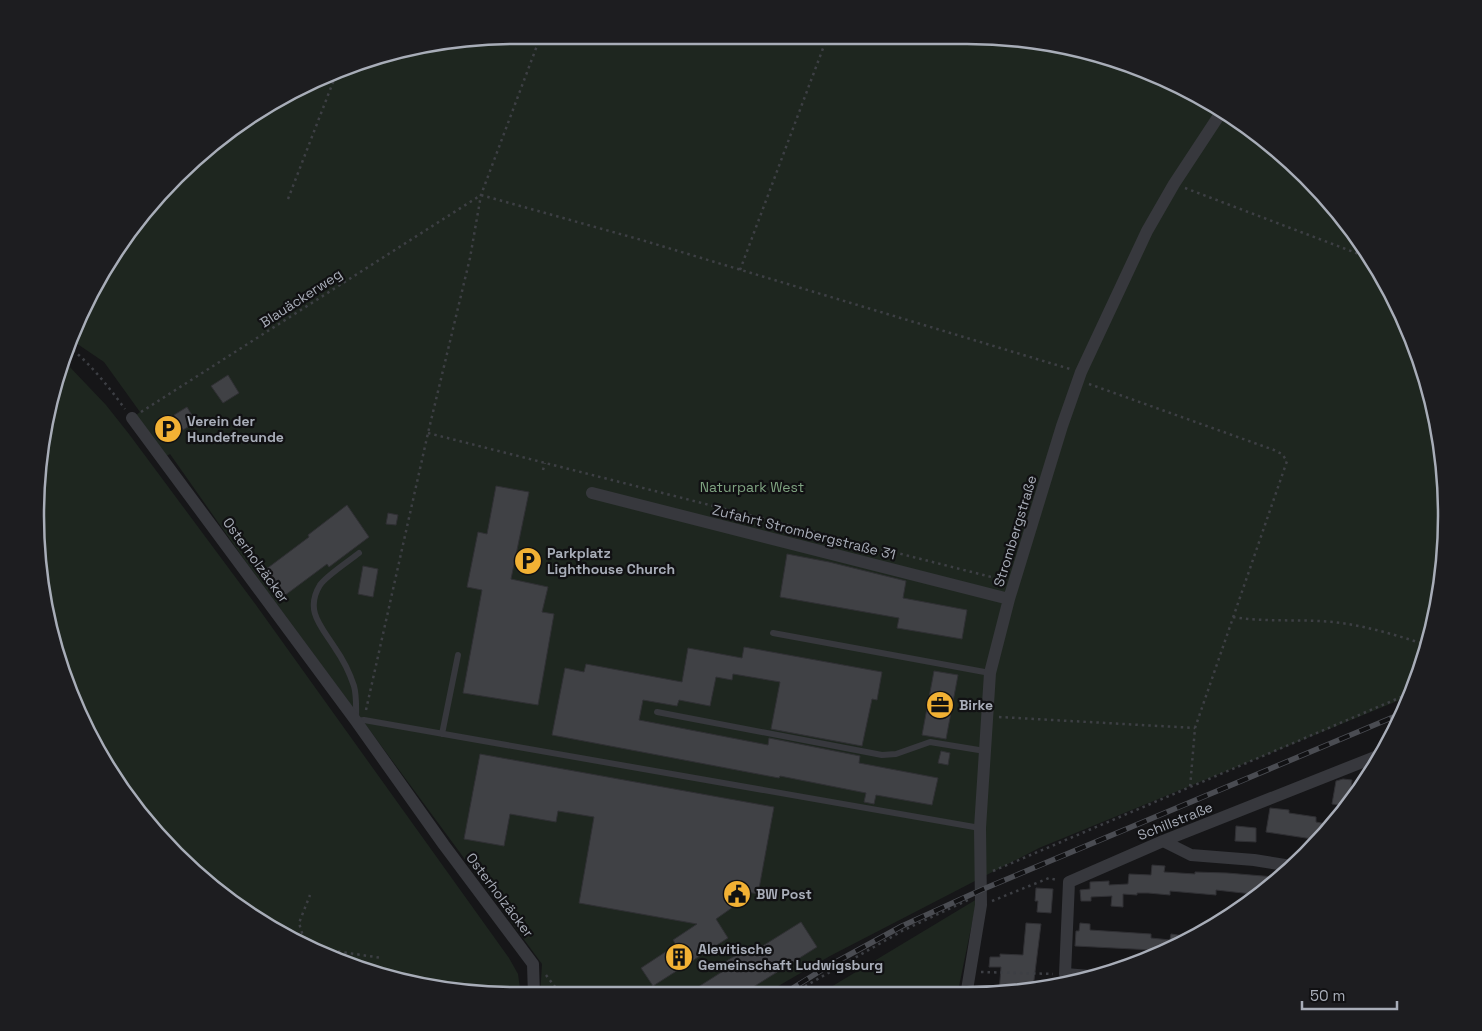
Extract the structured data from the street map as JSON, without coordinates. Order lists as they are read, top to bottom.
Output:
{
  "streets": {
    "street": [
      "Strombergstraße",
      "Zufahrt Strombergstraße 31",
      "Osterholzäcker",
      "Schillstraße"
    ],
    "path": ["Blauäckerweg"]
  },
  "crossings": [
    ["Blauäckerweg", "Osterholzäcker"],
    ["Strombergstraße", "Zufahrt Strombergstraße 31"]
  ],
  "parks": ["Naturpark West"],
  "places": {
    "parking": ["Verein der Hundefreunde", "Parkplatz Lighthouse Church"],
    "office": ["Birke"],
    "public building": ["BW Post"],
    "building": ["Alevitische Gemeinschaft Ludwigsburg"]
  },
  "scale_bar": "50 m"
}
